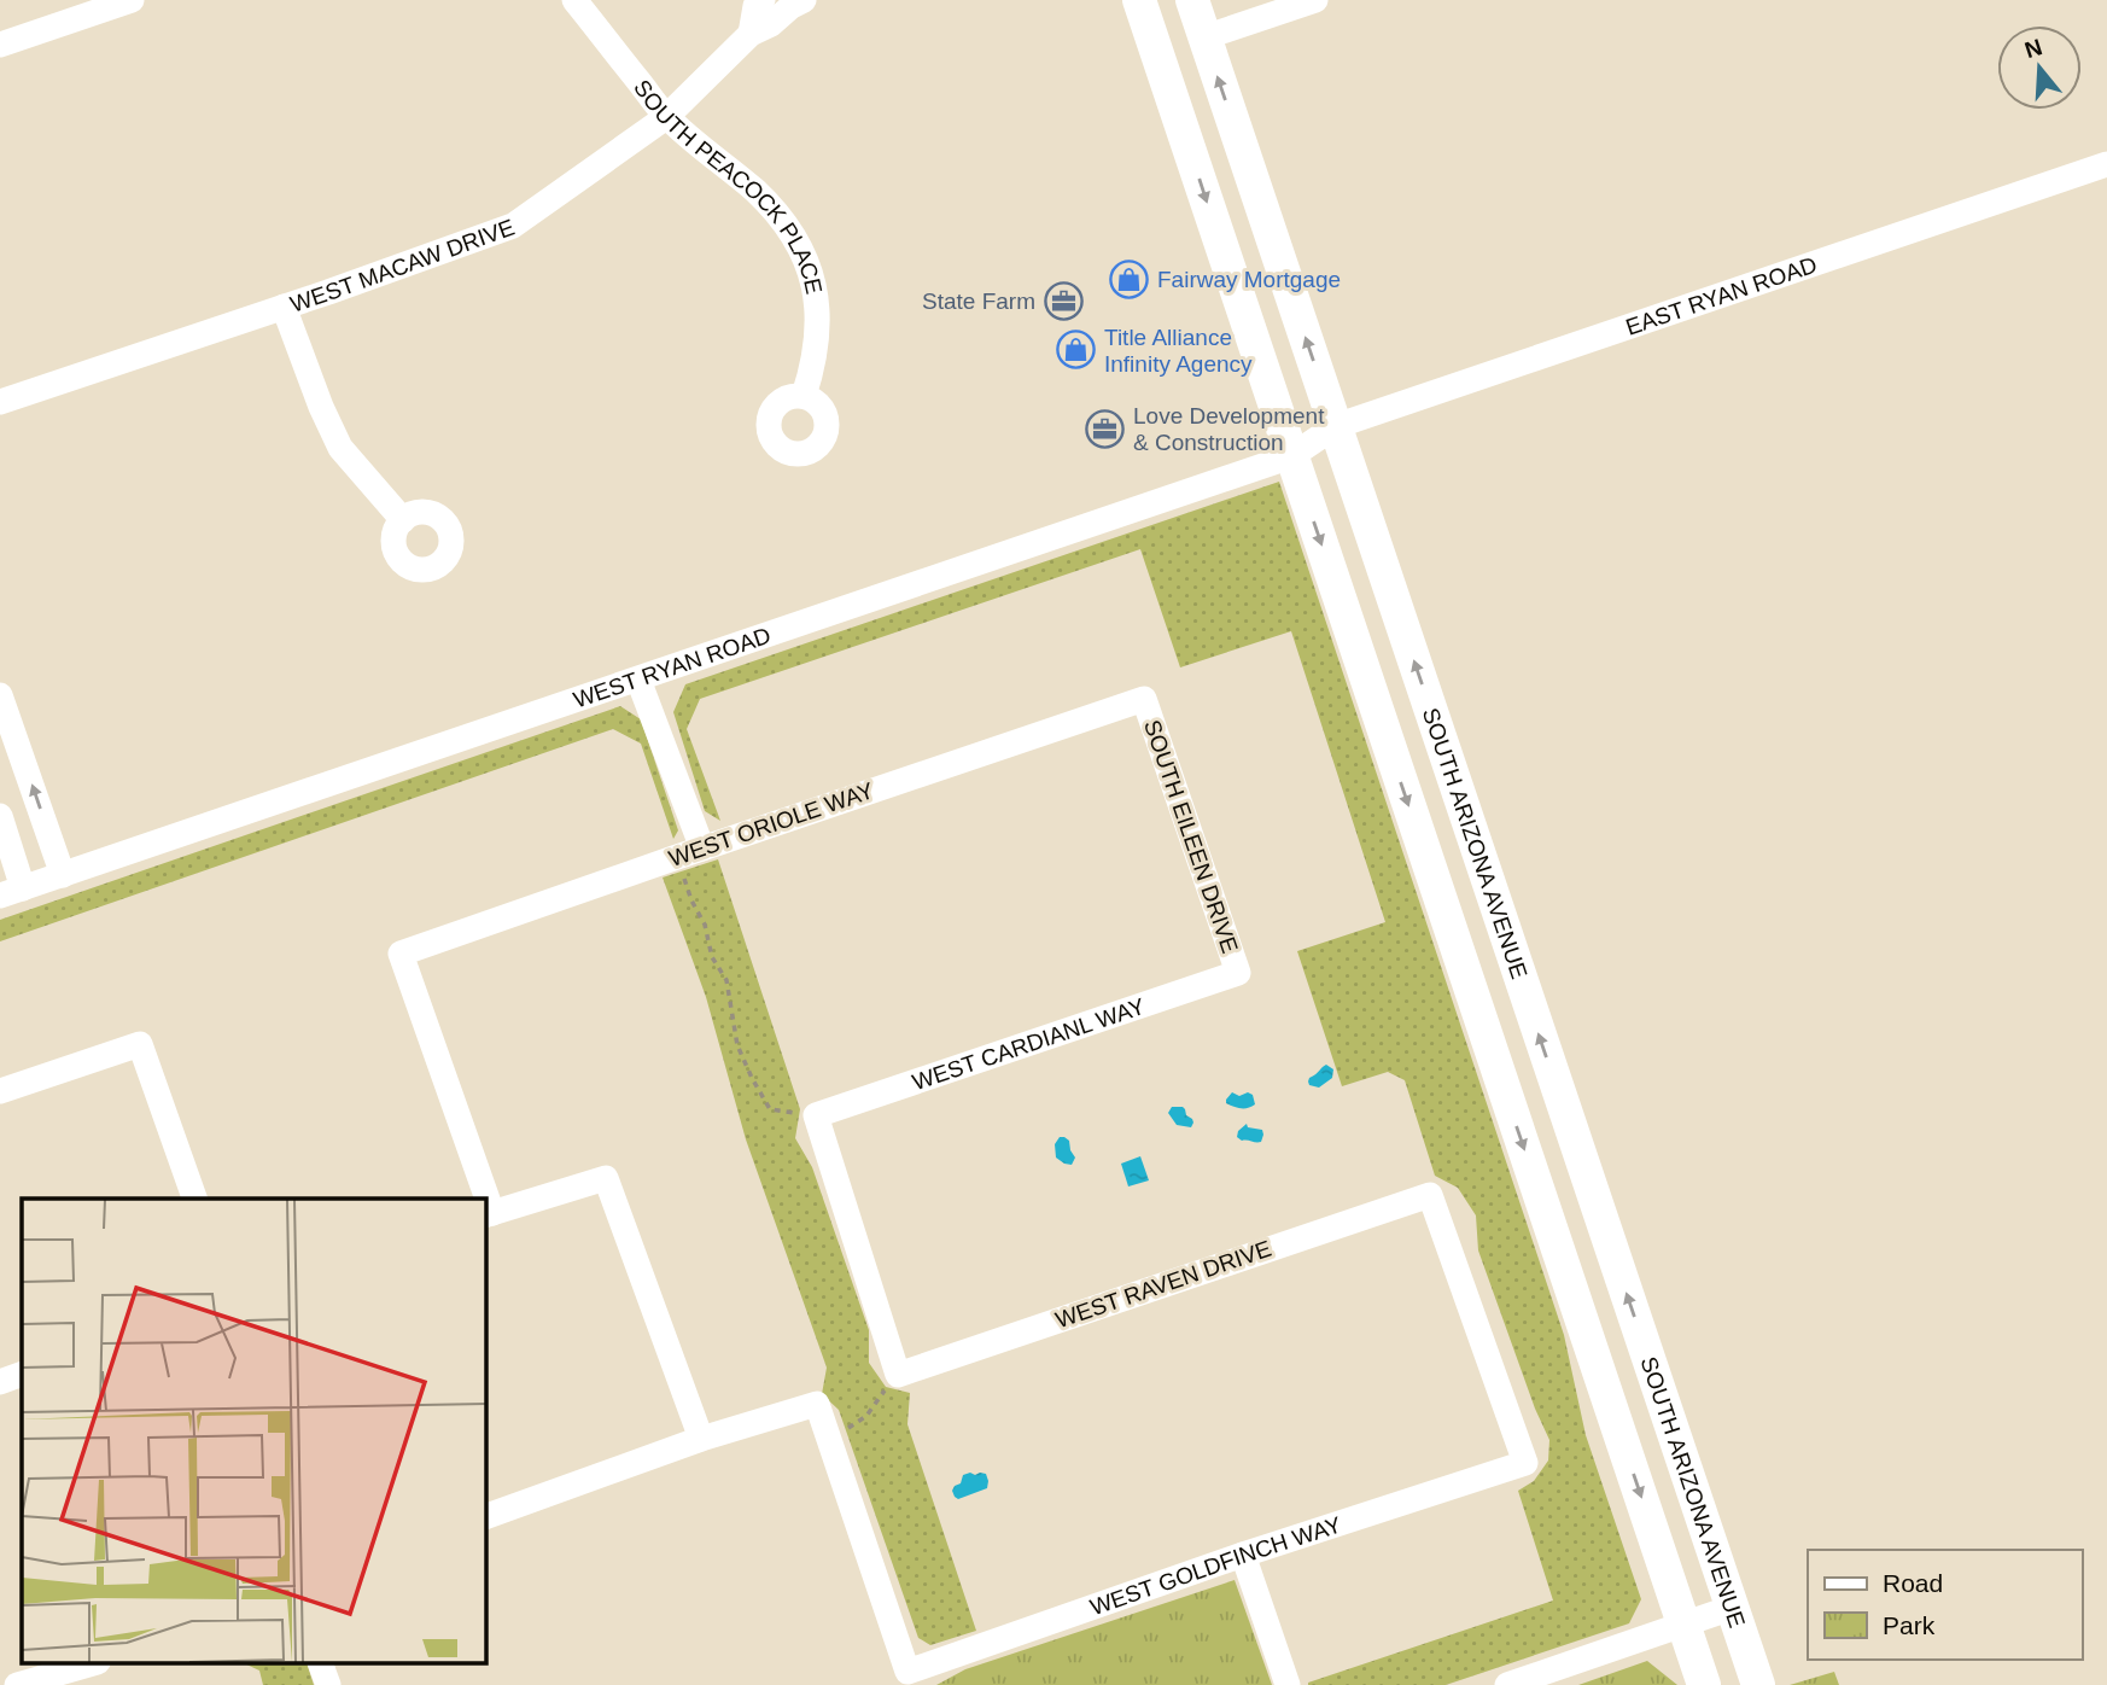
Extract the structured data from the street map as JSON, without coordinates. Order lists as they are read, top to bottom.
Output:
{
  "streets": {
    "main road": ["SOUTH ARIZONA AVENUE"],
    "street": [
      "SOUTH PEACOCK PLACE",
      "WEST MACAW DRIVE",
      "EAST RYAN ROAD",
      "WEST RYAN ROAD",
      "WEST ORIOLE WAY",
      "SOUTH EILEEN DRIVE",
      "WEST CARDIANL WAY",
      "WEST RAVEN DRIVE",
      "WEST GOLDFINCH WAY"
    ]
  },
  "crossings": [
    ["SOUTH PEACOCK PLACE", "WEST MACAW DRIVE"],
    ["EAST RYAN ROAD", "WEST RYAN ROAD"],
    ["EAST RYAN ROAD", "SOUTH ARIZONA AVENUE"],
    ["WEST RYAN ROAD", "SOUTH ARIZONA AVENUE"],
    ["WEST ORIOLE WAY", "SOUTH EILEEN DRIVE"],
    ["SOUTH EILEEN DRIVE", "WEST CARDIANL WAY"],
    ["WEST RAVEN DRIVE", "WEST GOLDFINCH WAY"]
  ],
  "places": {
    "shop": ["Fairway Mortgage", "Title Alliance Infinity Agency"],
    "office": ["State Farm", "Love Development & Construction"]
  },
  "legend": ["Road", "Park"],
  "north": "top"
}
